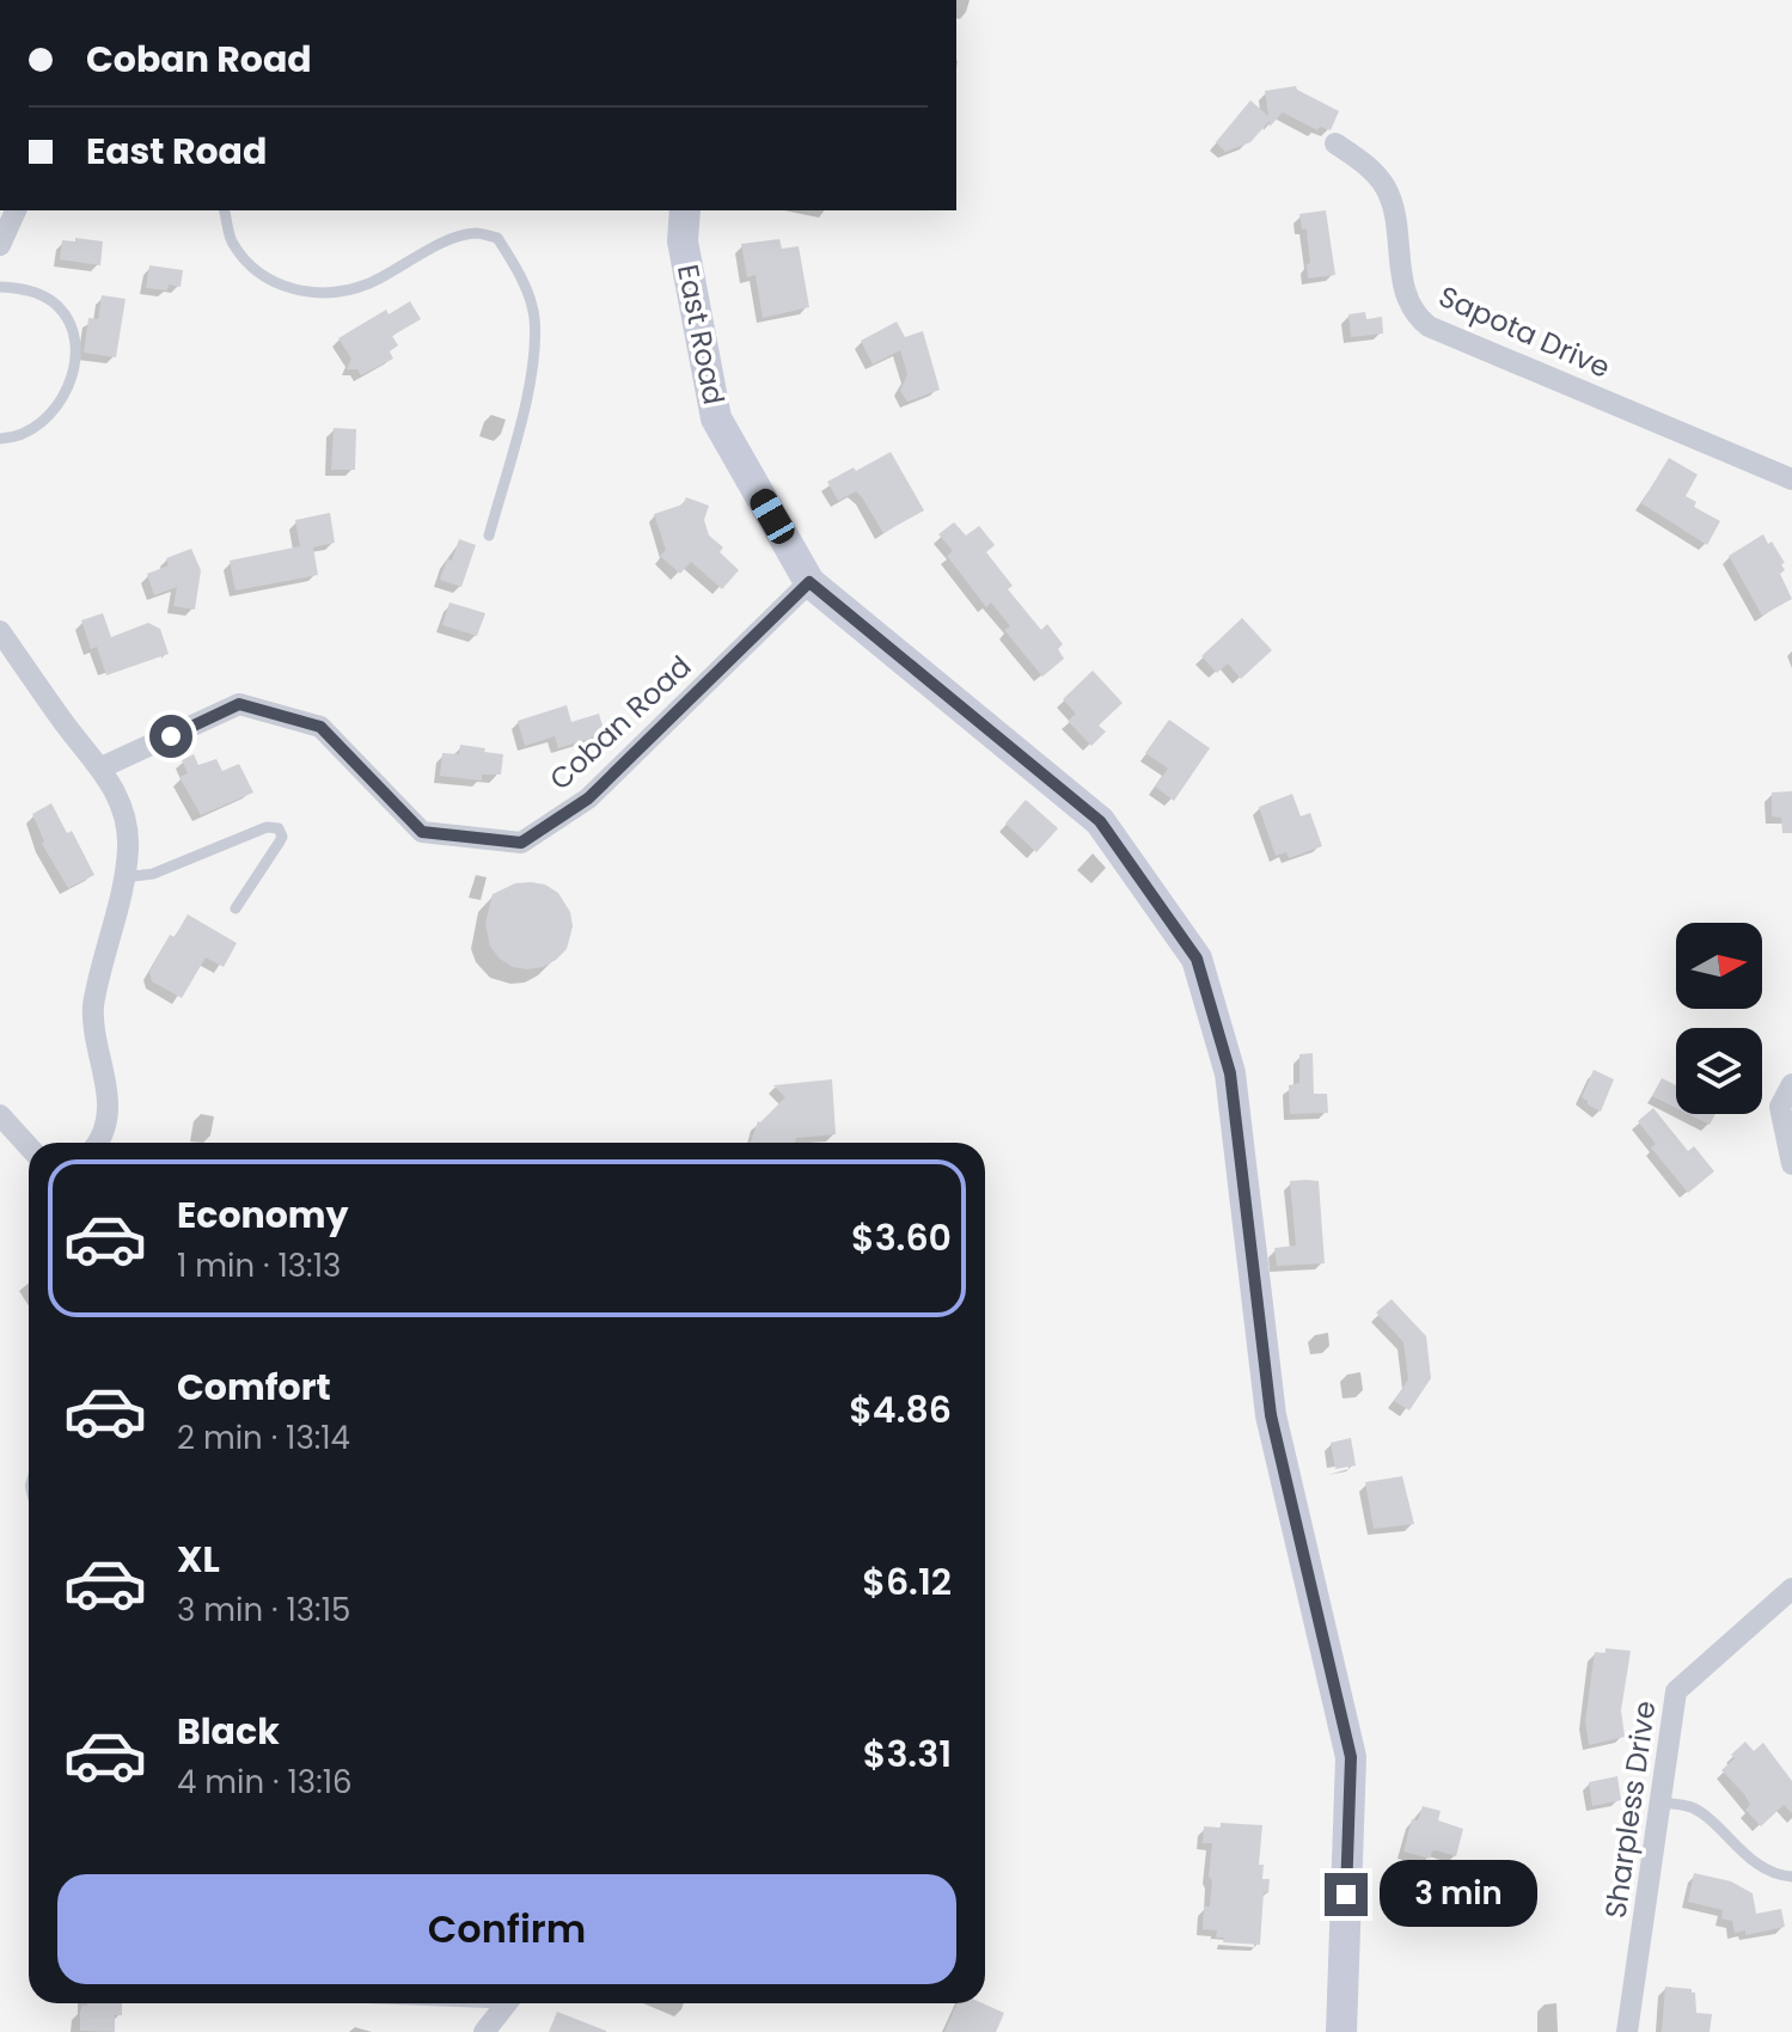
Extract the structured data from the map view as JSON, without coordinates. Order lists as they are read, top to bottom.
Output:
{
  "streets": {
    "street": [
      "Sapota Drive",
      "East Road",
      "Coban Road",
      "Sharpless Drive"
    ]
  },
  "crossings": [
    ["East Road", "Coban Road"]
  ],
  "north": "right",
  "page": {
    "banner": ["Coban Road", "East Road"],
    "list": [
      {
        "name": "Economy",
        "note": "1 min · 13:13",
        "value": "$3.60"
      },
      {
        "name": "Comfort",
        "note": "2 min · 13:14",
        "value": "$4.86"
      },
      {
        "name": "XL",
        "note": "3 min · 13:15",
        "value": "$6.12"
      },
      {
        "name": "Black",
        "note": "4 min · 13:16",
        "value": "$3.31"
      }
    ],
    "buttons": "Confirm",
    "bubble": "3 min"
  }
}
